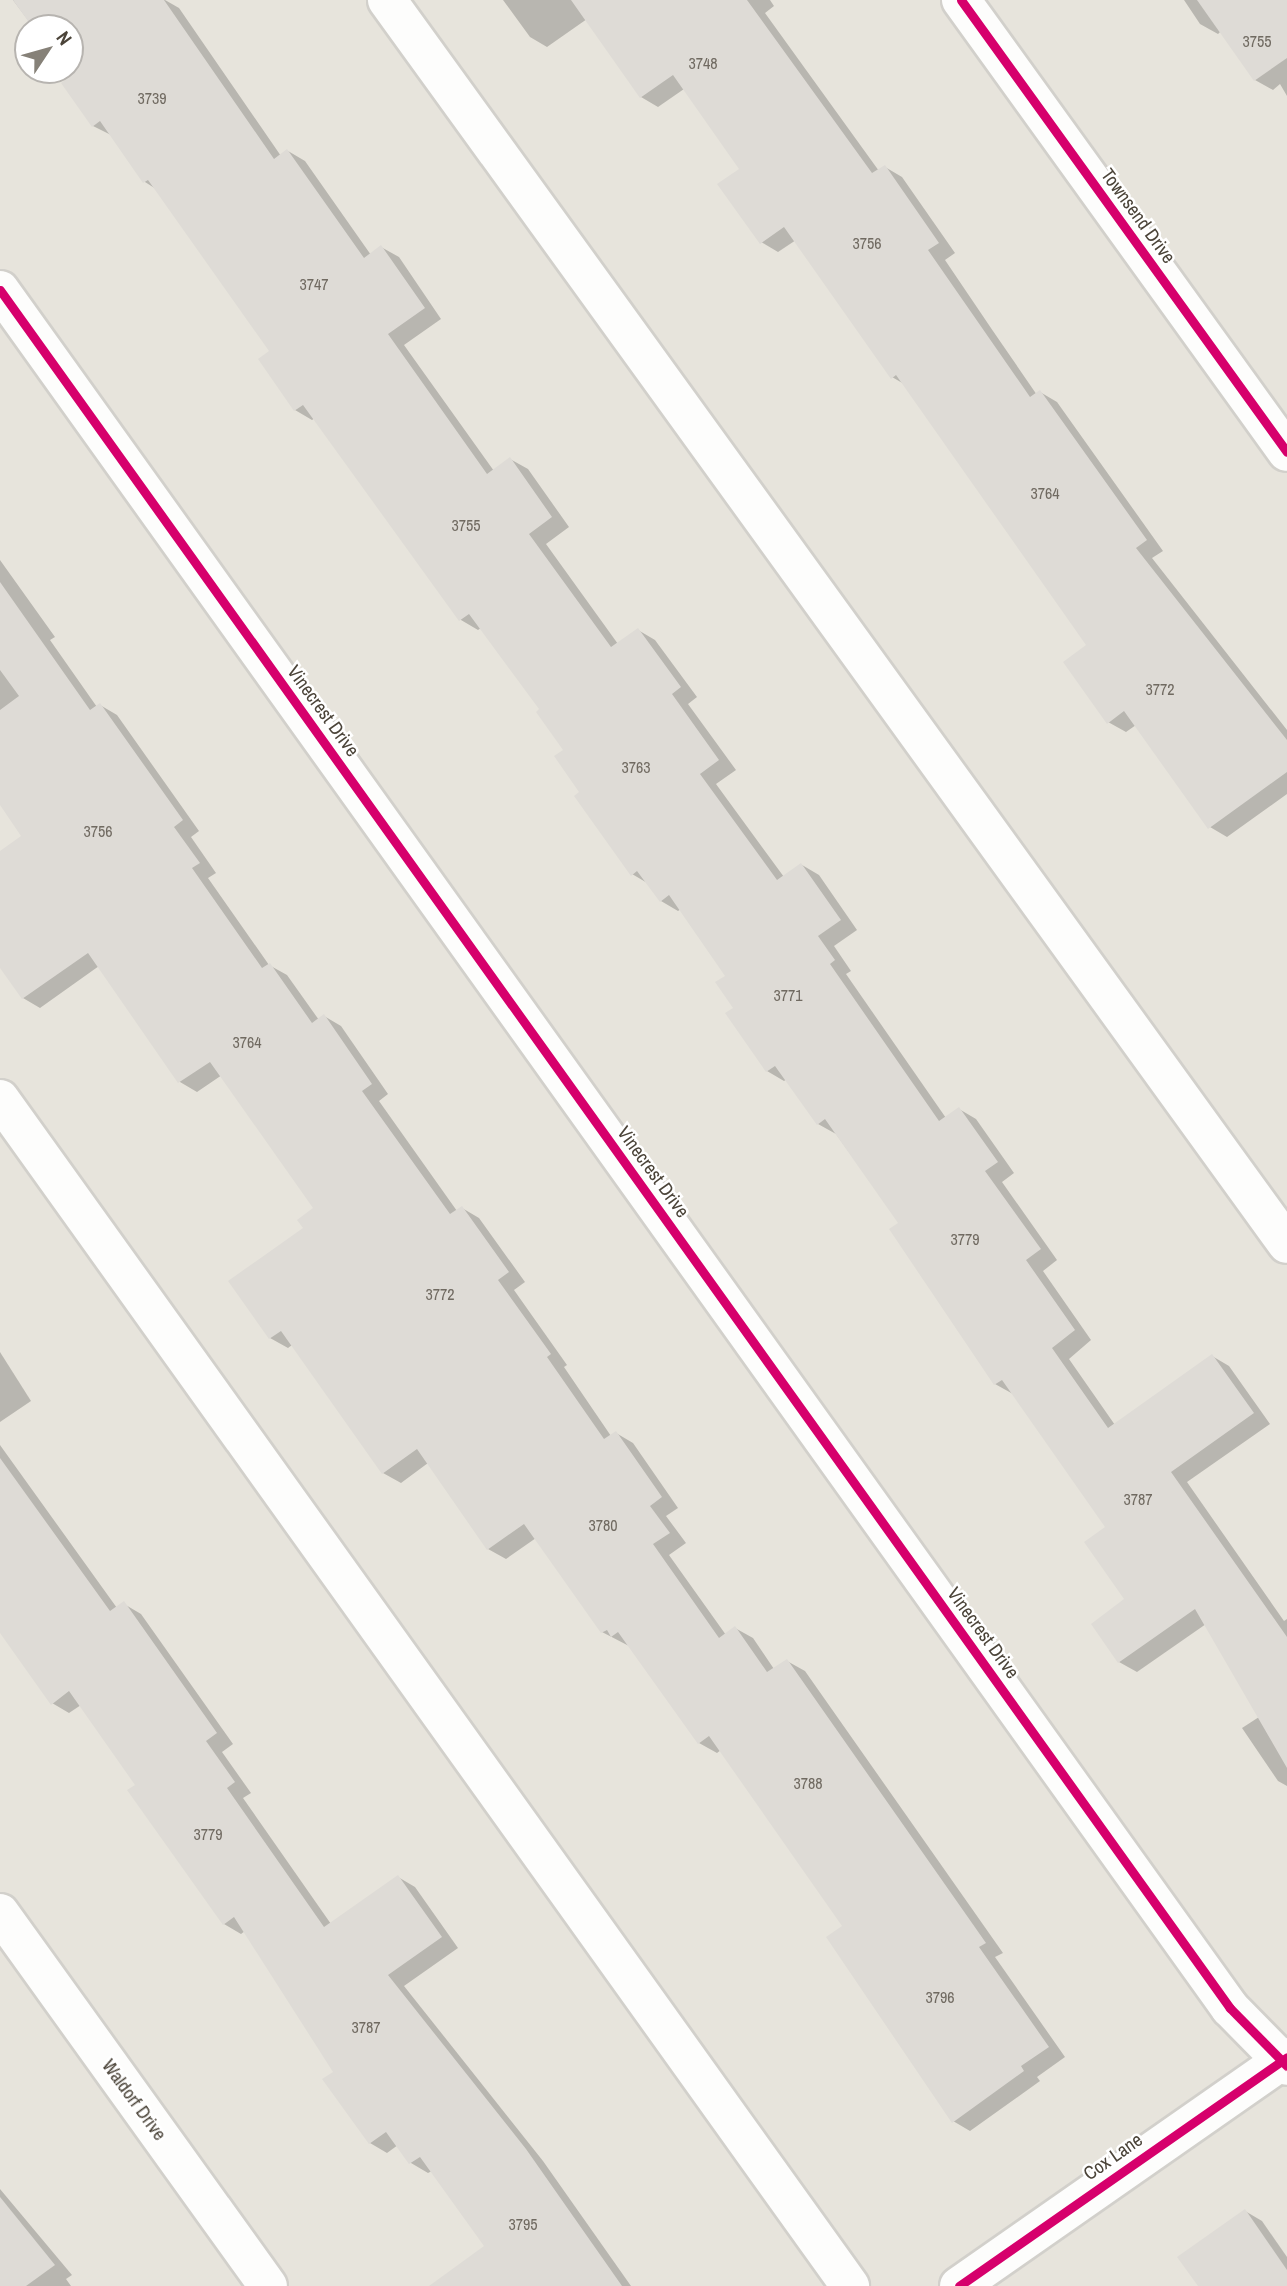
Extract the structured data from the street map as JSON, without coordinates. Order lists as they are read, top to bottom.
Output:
{
  "streets": {
    "street": [
      "Townsend Drive",
      "Vinecrest Drive",
      "Waldorf Drive",
      "Cox Lane"
    ]
  },
  "crossings": [
    ["Vinecrest Drive", "Cox Lane"]
  ],
  "house_numbers": [
    "3755",
    "3748",
    "3739",
    "3756",
    "3747",
    "3764",
    "3755",
    "3772",
    "3763",
    "3756",
    "3771",
    "3764",
    "3779",
    "3772",
    "3787",
    "3780",
    "3788",
    "3779",
    "3796",
    "3787",
    "3795"
  ],
  "north": "top right"
}
